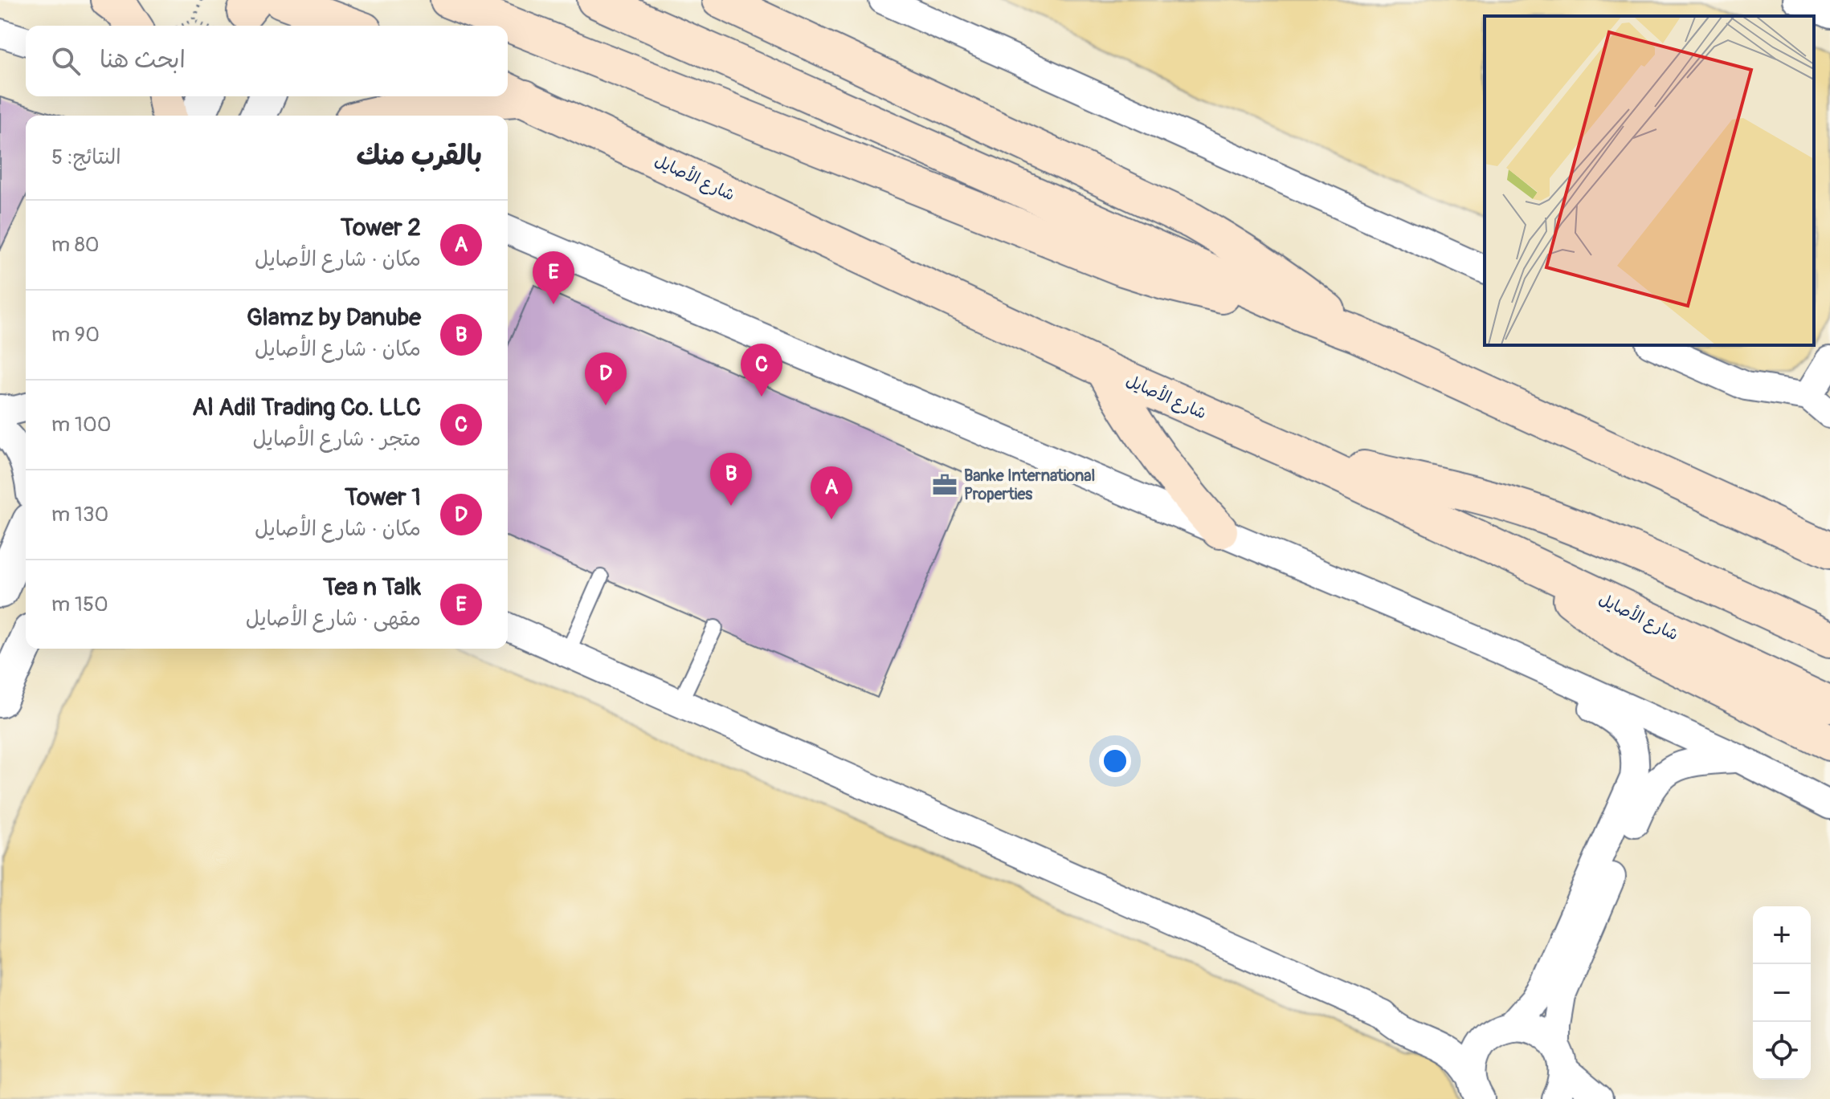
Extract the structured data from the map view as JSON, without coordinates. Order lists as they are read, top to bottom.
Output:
{
  "streets": {
    "main road": ["شارع الأصايل"]
  },
  "places": {
    "office": ["Banke International Properties"]
  },
  "page": {
    "search": "ابحث هنا",
    "heading": ["بالقرب منك", "النتائج: 5"],
    "list": [
      {
        "mark": "A",
        "name": "Tower 2",
        "note": "مكان · شارع الأصايل",
        "value": "80 m"
      },
      {
        "mark": "B",
        "name": "Glamz by Danube",
        "note": "مكان · شارع الأصايل",
        "value": "90 m"
      },
      {
        "mark": "C",
        "name": "Al Adil Trading Co. LLC",
        "note": "متجر · شارع الأصايل",
        "value": "100 m"
      },
      {
        "mark": "D",
        "name": "Tower 1",
        "note": "مكان · شارع الأصايل",
        "value": "130 m"
      },
      {
        "mark": "E",
        "name": "Tea n Talk",
        "note": "مقهى · شارع الأصايل",
        "value": "150 m"
      }
    ],
    "pins": [
      "E",
      "C",
      "D",
      "B",
      "A"
    ],
    "map_buttons": ["+", "−"]
  }
}
